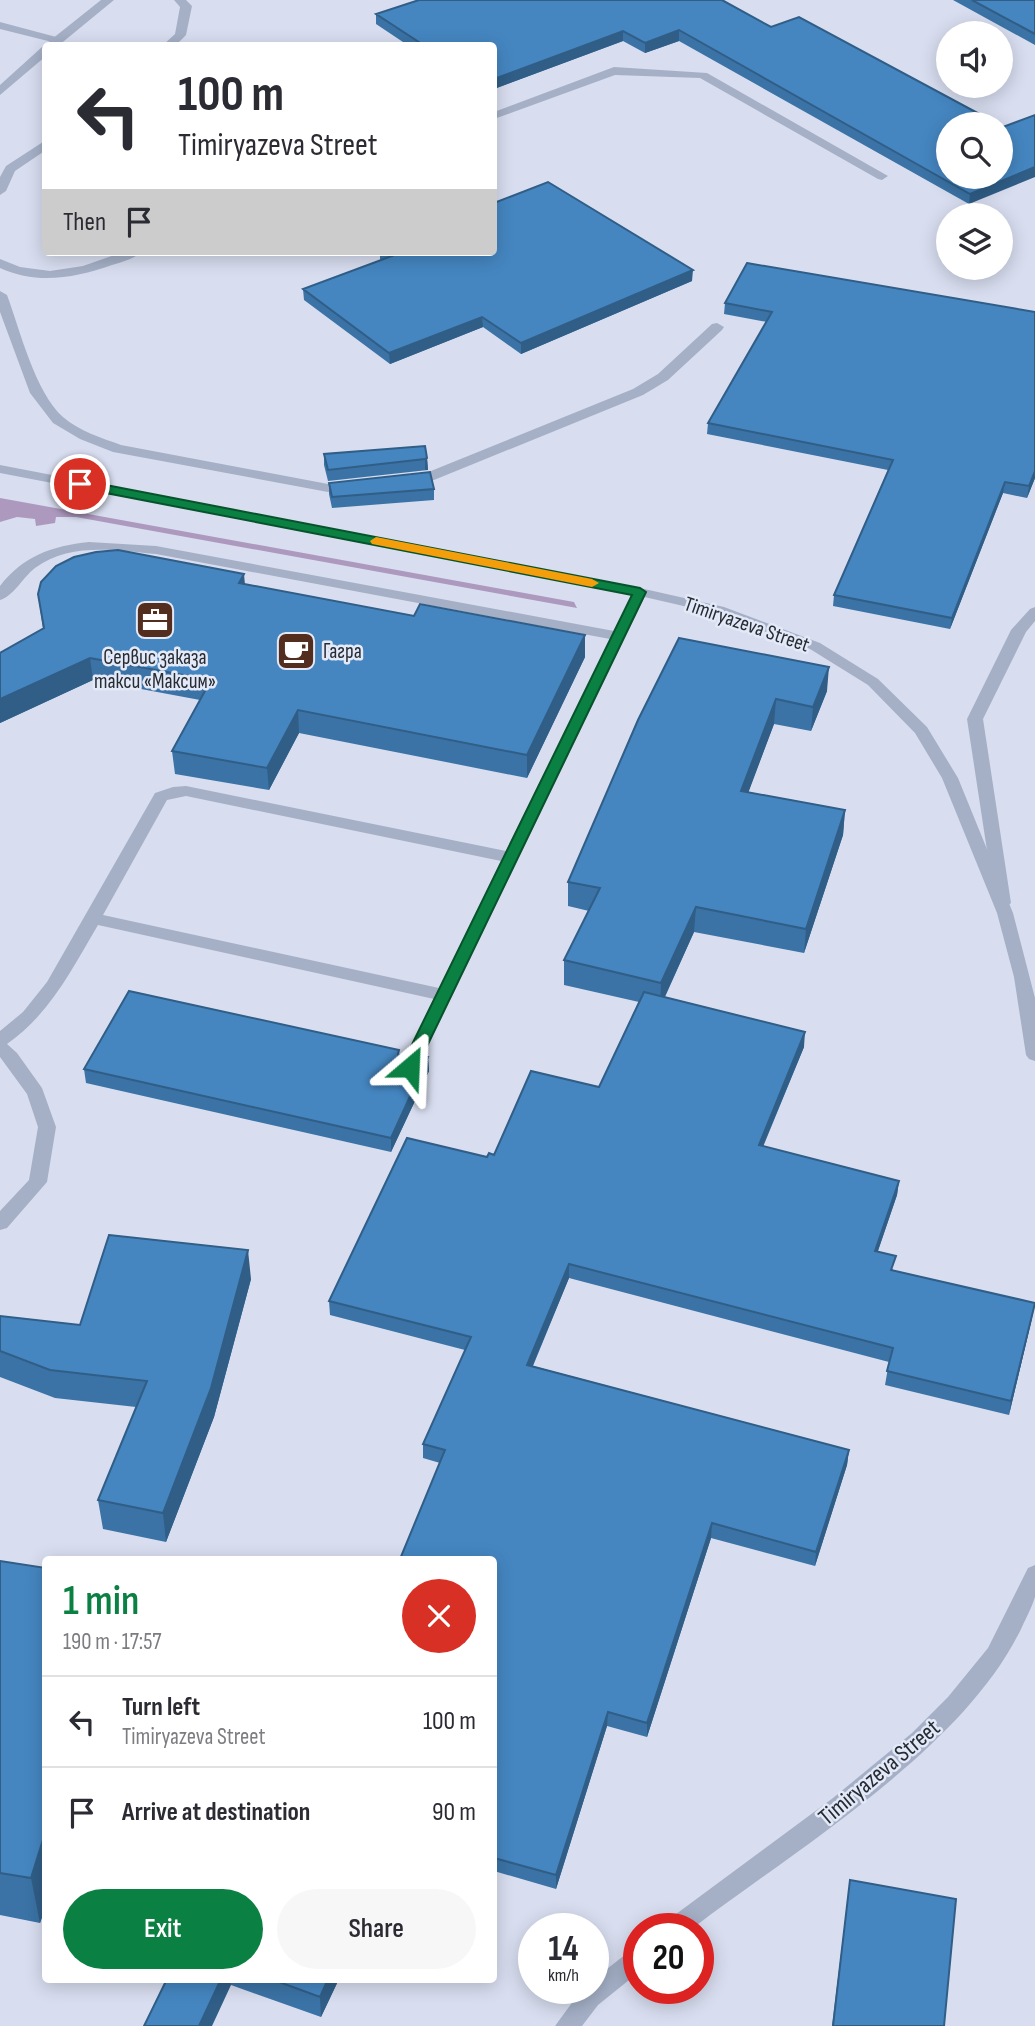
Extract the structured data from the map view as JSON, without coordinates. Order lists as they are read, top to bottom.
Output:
{
  "streets": {
    "street": ["Timiryazeva Street"]
  },
  "places": {
    "office": ["Сервис заказа такси «Максим»"],
    "cafe": ["Гагра"]
  },
  "page": {
    "turn": ["100 m", "Timiryazeva Street"],
    "then": "Then",
    "heading": ["1 min", "190 m · 17:57"],
    "list": [
      {
        "name": "Turn left",
        "note": "Timiryazeva Street",
        "value": "100 m"
      },
      {
        "name": "Arrive at destination",
        "value": "90 m"
      }
    ],
    "buttons": ["Exit", "Share"],
    "speed": "14 km/h",
    "limit": "20"
  }
}
